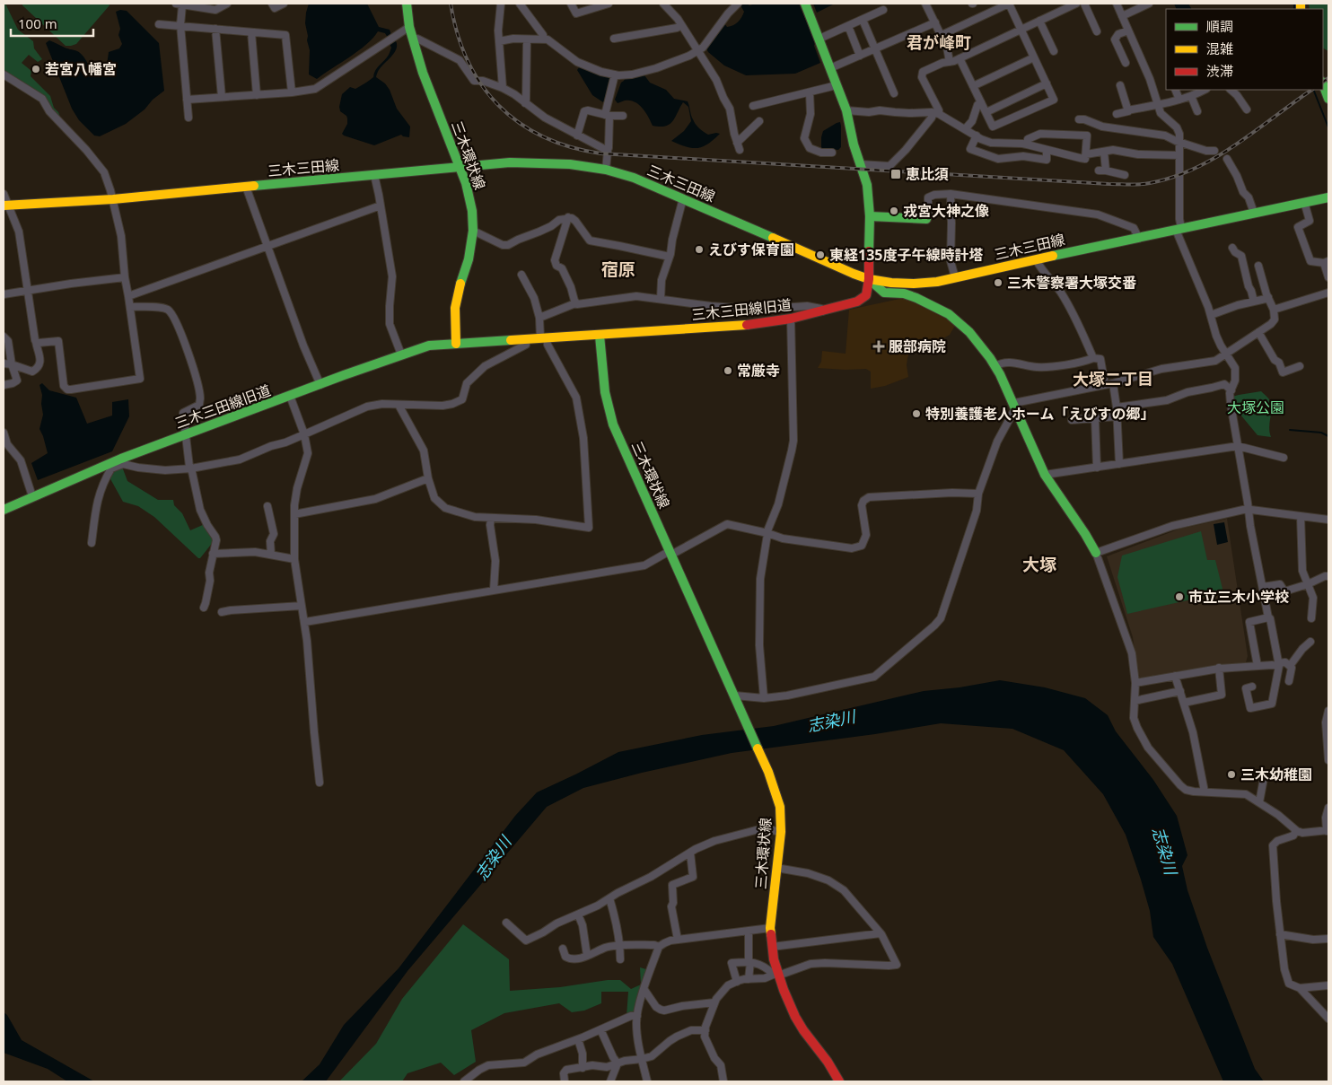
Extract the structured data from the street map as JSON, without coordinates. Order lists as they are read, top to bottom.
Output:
{
  "streets": {
    "main road": ["三木環状線", "三木三田線", "三木三田線旧道"]
  },
  "crossings": [
    ["三木環状線", "三木三田線"],
    ["三木環状線", "三木三田線旧道"],
    ["三木三田線", "三木三田線旧道"]
  ],
  "districts": [
    "君が峰町",
    "宿原",
    "大塚二丁目",
    "大塚"
  ],
  "water": ["志染川"],
  "parks": ["大塚公園"],
  "places": {
    "other": [
      "若宮八幡宮",
      "戎宮大神之像",
      "えびす保育園",
      "東経135度子午線時計塔",
      "三木警察署大塚交番",
      "常厳寺",
      "特別養護老人ホーム「えびすの郷」",
      "市立三木小学校",
      "三木幼稚園"
    ],
    "transit": ["恵比須"],
    "health": ["服部病院"]
  },
  "legend": ["順調", "混雑", "渋滞"],
  "scale_bar": "100 m"
}
